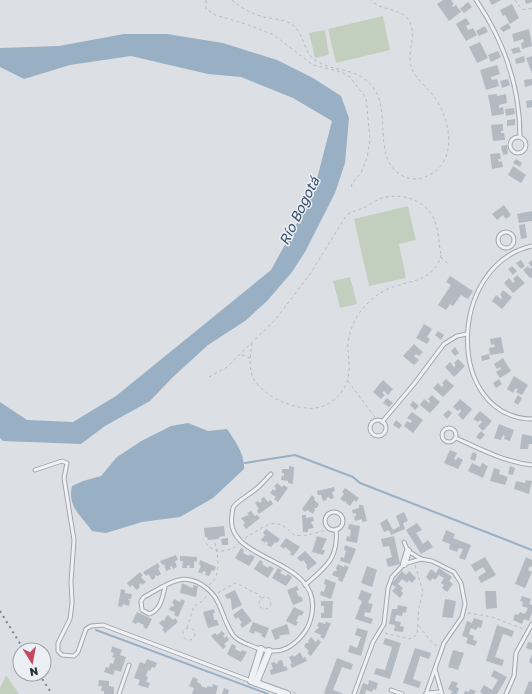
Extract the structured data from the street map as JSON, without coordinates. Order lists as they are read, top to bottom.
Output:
{
  "water": ["Río Bogotá"],
  "north": "bottom"
}
